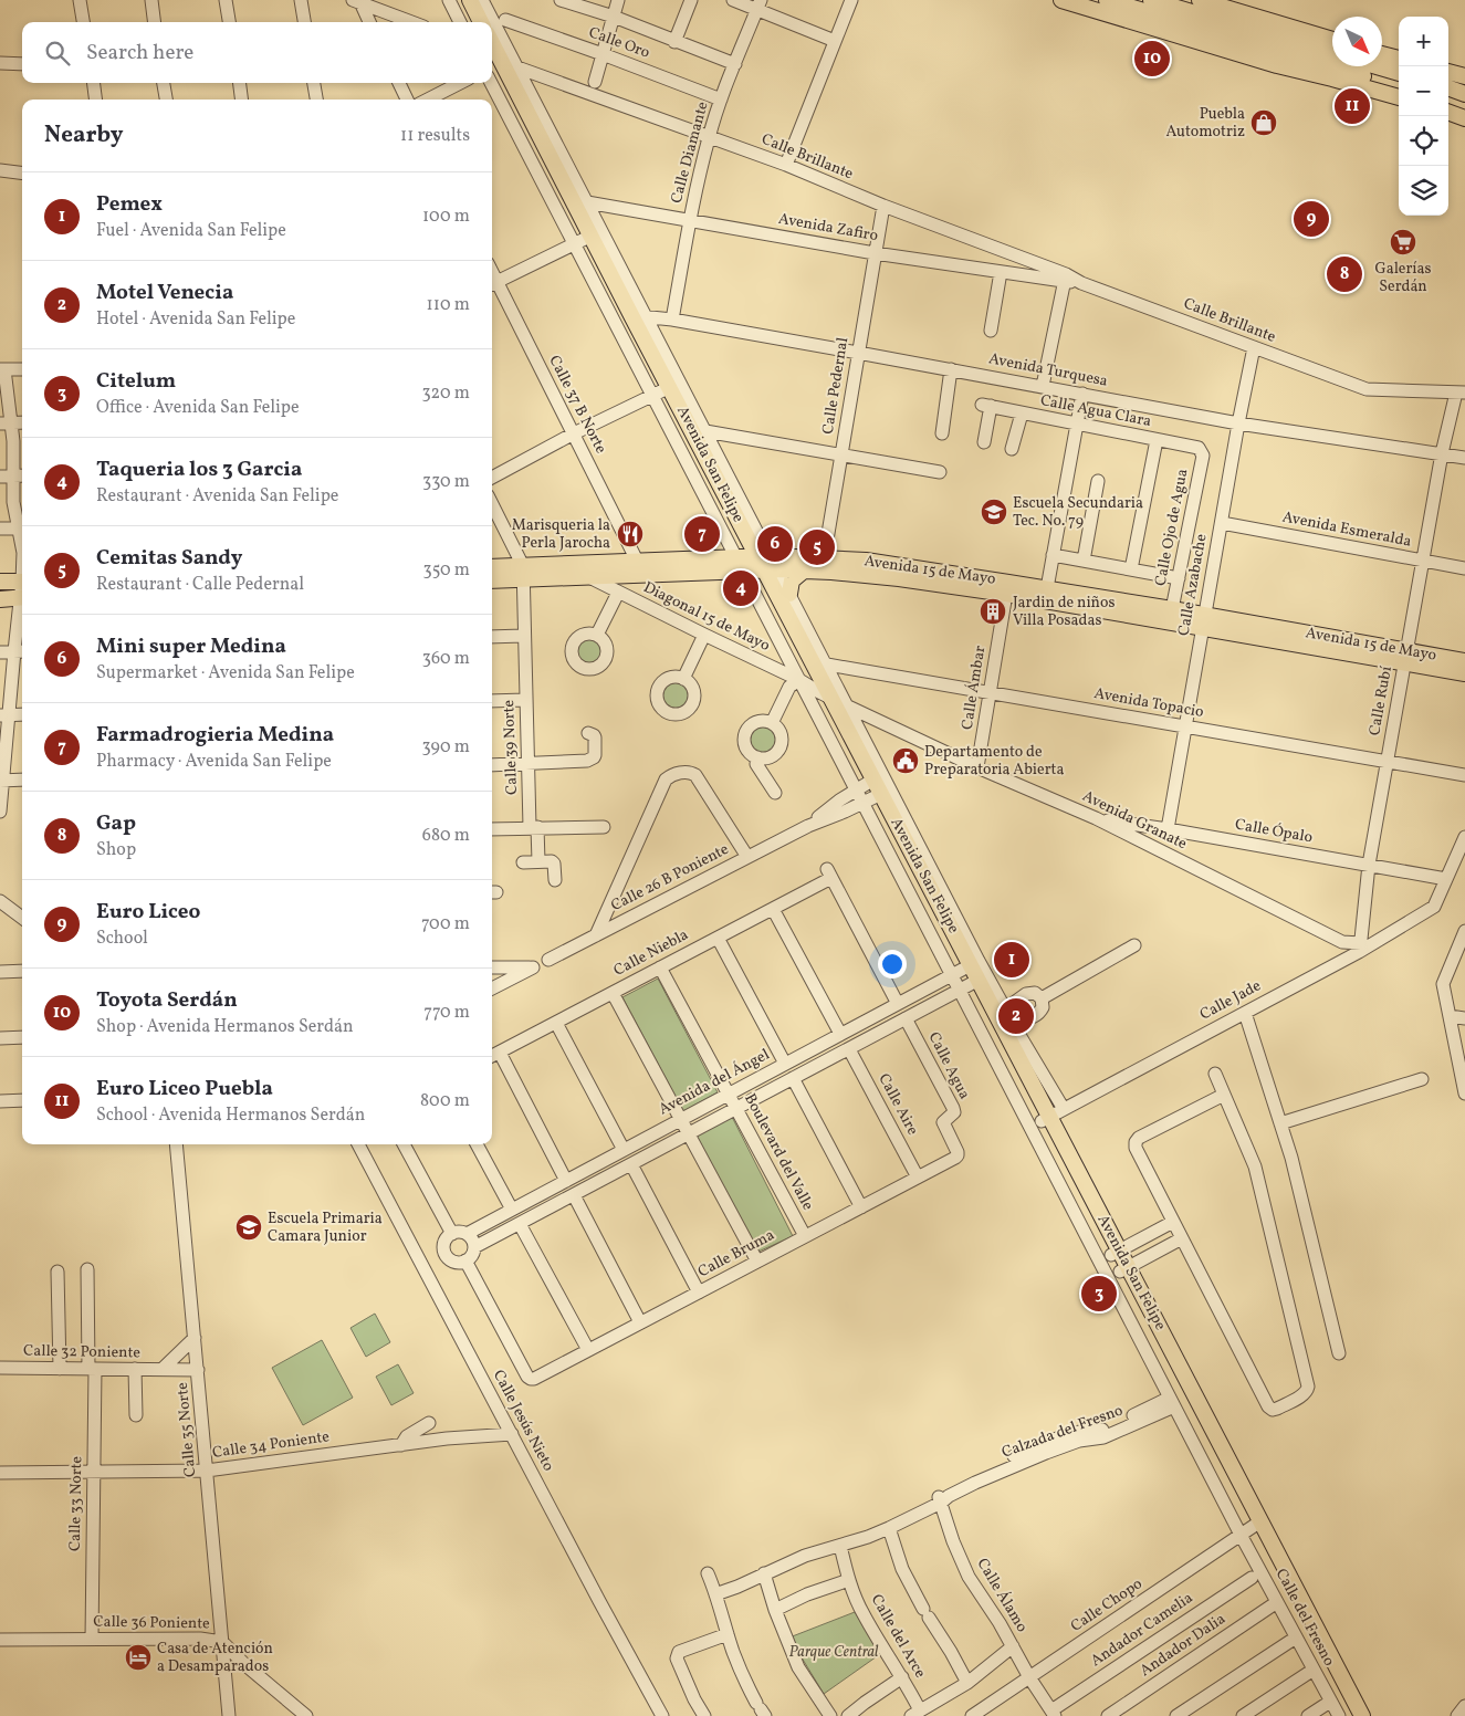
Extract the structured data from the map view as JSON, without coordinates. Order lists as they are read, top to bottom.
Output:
{
  "streets": {
    "main road": ["Avenida San Felipe", "Avenida 15 de Mayo"],
    "street": [
      "Calle Oro",
      "Calle Diamante",
      "Calle Brillante",
      "Avenida Zafiro",
      "Avenida Turquesa",
      "Calle Pedernal",
      "Calle 37 B Norte",
      "Calle Agua Clara",
      "Calle Ojo de Agua",
      "Avenida Esmeralda",
      "Calle Azabache",
      "Diagonal 15 de Mayo",
      "Calle Ámbar",
      "Calle Rubí",
      "Avenida Topacio",
      "Calle 39 Norte",
      "Avenida Granate",
      "Calle Ópalo",
      "Calle 26 B Poniente",
      "Calle Niebla",
      "Calle Jade",
      "Calle Agua",
      "Avenida del Ángel",
      "Calle Aire",
      "Boulevard del Valle",
      "Calle Bruma",
      "Calle 32 Poniente",
      "Calle Jesús Nieto",
      "Calle 35 Norte",
      "Calzada del Fresno",
      "Calle 34 Poniente",
      "Calle 33 Norte",
      "Calle Álamo",
      "Calle Chopo",
      "Calle del Fresno",
      "Calle 36 Poniente",
      "Andador Camelia",
      "Calle del Arce",
      "Andador Dalia"
    ]
  },
  "crossings": [
    ["Calle Oro", "Calle Diamante"],
    ["Calle Diamante", "Calle Brillante"],
    ["Calle Diamante", "Avenida Zafiro"],
    ["Calle Diamante", "Avenida Turquesa"],
    ["Calle Brillante", "Avenida Zafiro"],
    ["Calle Brillante", "Calle Pedernal"],
    ["Calle Brillante", "Avenida San Felipe"],
    ["Calle Brillante", "Calle Azabache"],
    ["Calle Brillante", "Calle Rubí"],
    ["Avenida Zafiro", "Calle Pedernal"],
    ["Avenida Zafiro", "Avenida San Felipe"],
    ["Avenida Turquesa", "Calle Pedernal"],
    ["Avenida Turquesa", "Avenida San Felipe"],
    ["Avenida Turquesa", "Calle Azabache"],
    ["Avenida Turquesa", "Calle Rubí"],
    ["Calle Pedernal", "Avenida 15 de Mayo"],
    ["Calle 37 B Norte", "Avenida 15 de Mayo"],
    ["Calle Agua Clara", "Calle Ojo de Agua"],
    ["Avenida San Felipe", "Avenida 15 de Mayo"],
    ["Avenida San Felipe", "Diagonal 15 de Mayo"],
    ["Avenida San Felipe", "Avenida Topacio"],
    ["Avenida San Felipe", "Avenida Granate"],
    ["Avenida San Felipe", "Calle 26 B Poniente"],
    ["Avenida San Felipe", "Calle Jade"],
    ["Avenida San Felipe", "Avenida del Ángel"],
    ["Avenida San Felipe", "Calzada del Fresno"],
    ["Avenida San Felipe", "Calle Chopo"],
    ["Avenida San Felipe", "Calle del Fresno"],
    ["Calle Ojo de Agua", "Avenida 15 de Mayo"],
    ["Avenida Esmeralda", "Calle Azabache"],
    ["Avenida Esmeralda", "Calle Rubí"],
    ["Avenida 15 de Mayo", "Calle Azabache"],
    ["Avenida 15 de Mayo", "Diagonal 15 de Mayo"],
    ["Avenida 15 de Mayo", "Calle Ámbar"],
    ["Avenida 15 de Mayo", "Calle Rubí"],
    ["Avenida 15 de Mayo", "Calle 39 Norte"],
    ["Calle Azabache", "Avenida Topacio"],
    ["Calle Azabache", "Calle Ópalo"],
    ["Diagonal 15 de Mayo", "Avenida Granate"],
    ["Calle Ámbar", "Avenida Topacio"],
    ["Calle Ámbar", "Avenida Granate"],
    ["Calle Rubí", "Avenida Topacio"],
    ["Calle Rubí", "Avenida Granate"],
    ["Calle Rubí", "Calle Ópalo"],
    ["Calle Rubí", "Calle Jade"],
    ["Avenida Granate", "Calle Ópalo"],
    ["Avenida Granate", "Calle Jade"],
    ["Calle Ópalo", "Calle Jade"],
    ["Calle Niebla", "Avenida del Ángel"],
    ["Calle Niebla", "Boulevard del Valle"],
    ["Calle Agua", "Calle Bruma"],
    ["Avenida del Ángel", "Boulevard del Valle"],
    ["Avenida del Ángel", "Calle Bruma"],
    ["Calle Aire", "Calle Bruma"],
    ["Boulevard del Valle", "Calle Bruma"],
    ["Calle 32 Poniente", "Calle 35 Norte"],
    ["Calle 32 Poniente", "Calle 33 Norte"],
    ["Calle Jesús Nieto", "Calle 34 Poniente"],
    ["Calle 35 Norte", "Calle 34 Poniente"],
    ["Calle 35 Norte", "Calle 36 Poniente"],
    ["Calzada del Fresno", "Calle Álamo"],
    ["Calzada del Fresno", "Calle del Arce"],
    ["Calle 34 Poniente", "Calle 33 Norte"],
    ["Calle 33 Norte", "Calle 36 Poniente"],
    ["Calle Álamo", "Calle Chopo"],
    ["Calle Álamo", "Andador Camelia"],
    ["Calle Chopo", "Calle del Fresno"],
    ["Calle del Fresno", "Andador Dalia"]
  ],
  "parks": ["Parque Central"],
  "places": {
    "shop": ["Puebla Automotriz"],
    "supermarket": ["Galerías Serdán"],
    "school or university": ["Escuela Secundaria Tec. No. 79", "Escuela Primaria Camara Junior"],
    "restaurant": ["Marisqueria la Perla Jarocha"],
    "building": ["Jardin de niños Villa Posadas"],
    "public building": ["Departamento de Preparatoria Abierta"],
    "hotel": ["Casa de Atención a Desamparados"]
  },
  "north": "bottom right",
  "page": {
    "map_buttons": ["+", "−"],
    "search": "Search here",
    "pins": [
      "10",
      "11",
      "9",
      "8",
      "7",
      "6",
      "5",
      "4",
      "1",
      "2",
      "3"
    ],
    "heading": ["Nearby", "11 results"],
    "list": [
      {
        "mark": "1",
        "name": "Pemex",
        "note": "Fuel · Avenida San Felipe",
        "value": "100 m"
      },
      {
        "mark": "2",
        "name": "Motel Venecia",
        "note": "Hotel · Avenida San Felipe",
        "value": "110 m"
      },
      {
        "mark": "3",
        "name": "Citelum",
        "note": "Office · Avenida San Felipe",
        "value": "320 m"
      },
      {
        "mark": "4",
        "name": "Taqueria los 3 Garcia",
        "note": "Restaurant · Avenida San Felipe",
        "value": "330 m"
      },
      {
        "mark": "5",
        "name": "Cemitas Sandy",
        "note": "Restaurant · Calle Pedernal",
        "value": "350 m"
      },
      {
        "mark": "6",
        "name": "Mini super Medina",
        "note": "Supermarket · Avenida San Felipe",
        "value": "360 m"
      },
      {
        "mark": "7",
        "name": "Farmadrogieria Medina",
        "note": "Pharmacy · Avenida San Felipe",
        "value": "390 m"
      },
      {
        "mark": "8",
        "name": "Gap",
        "note": "Shop",
        "value": "680 m"
      },
      {
        "mark": "9",
        "name": "Euro Liceo",
        "note": "School",
        "value": "700 m"
      },
      {
        "mark": "10",
        "name": "Toyota Serdán",
        "note": "Shop · Avenida Hermanos Serdán",
        "value": "770 m"
      },
      {
        "mark": "11",
        "name": "Euro Liceo Puebla",
        "note": "School · Avenida Hermanos Serdán",
        "value": "800 m"
      }
    ]
  }
}
